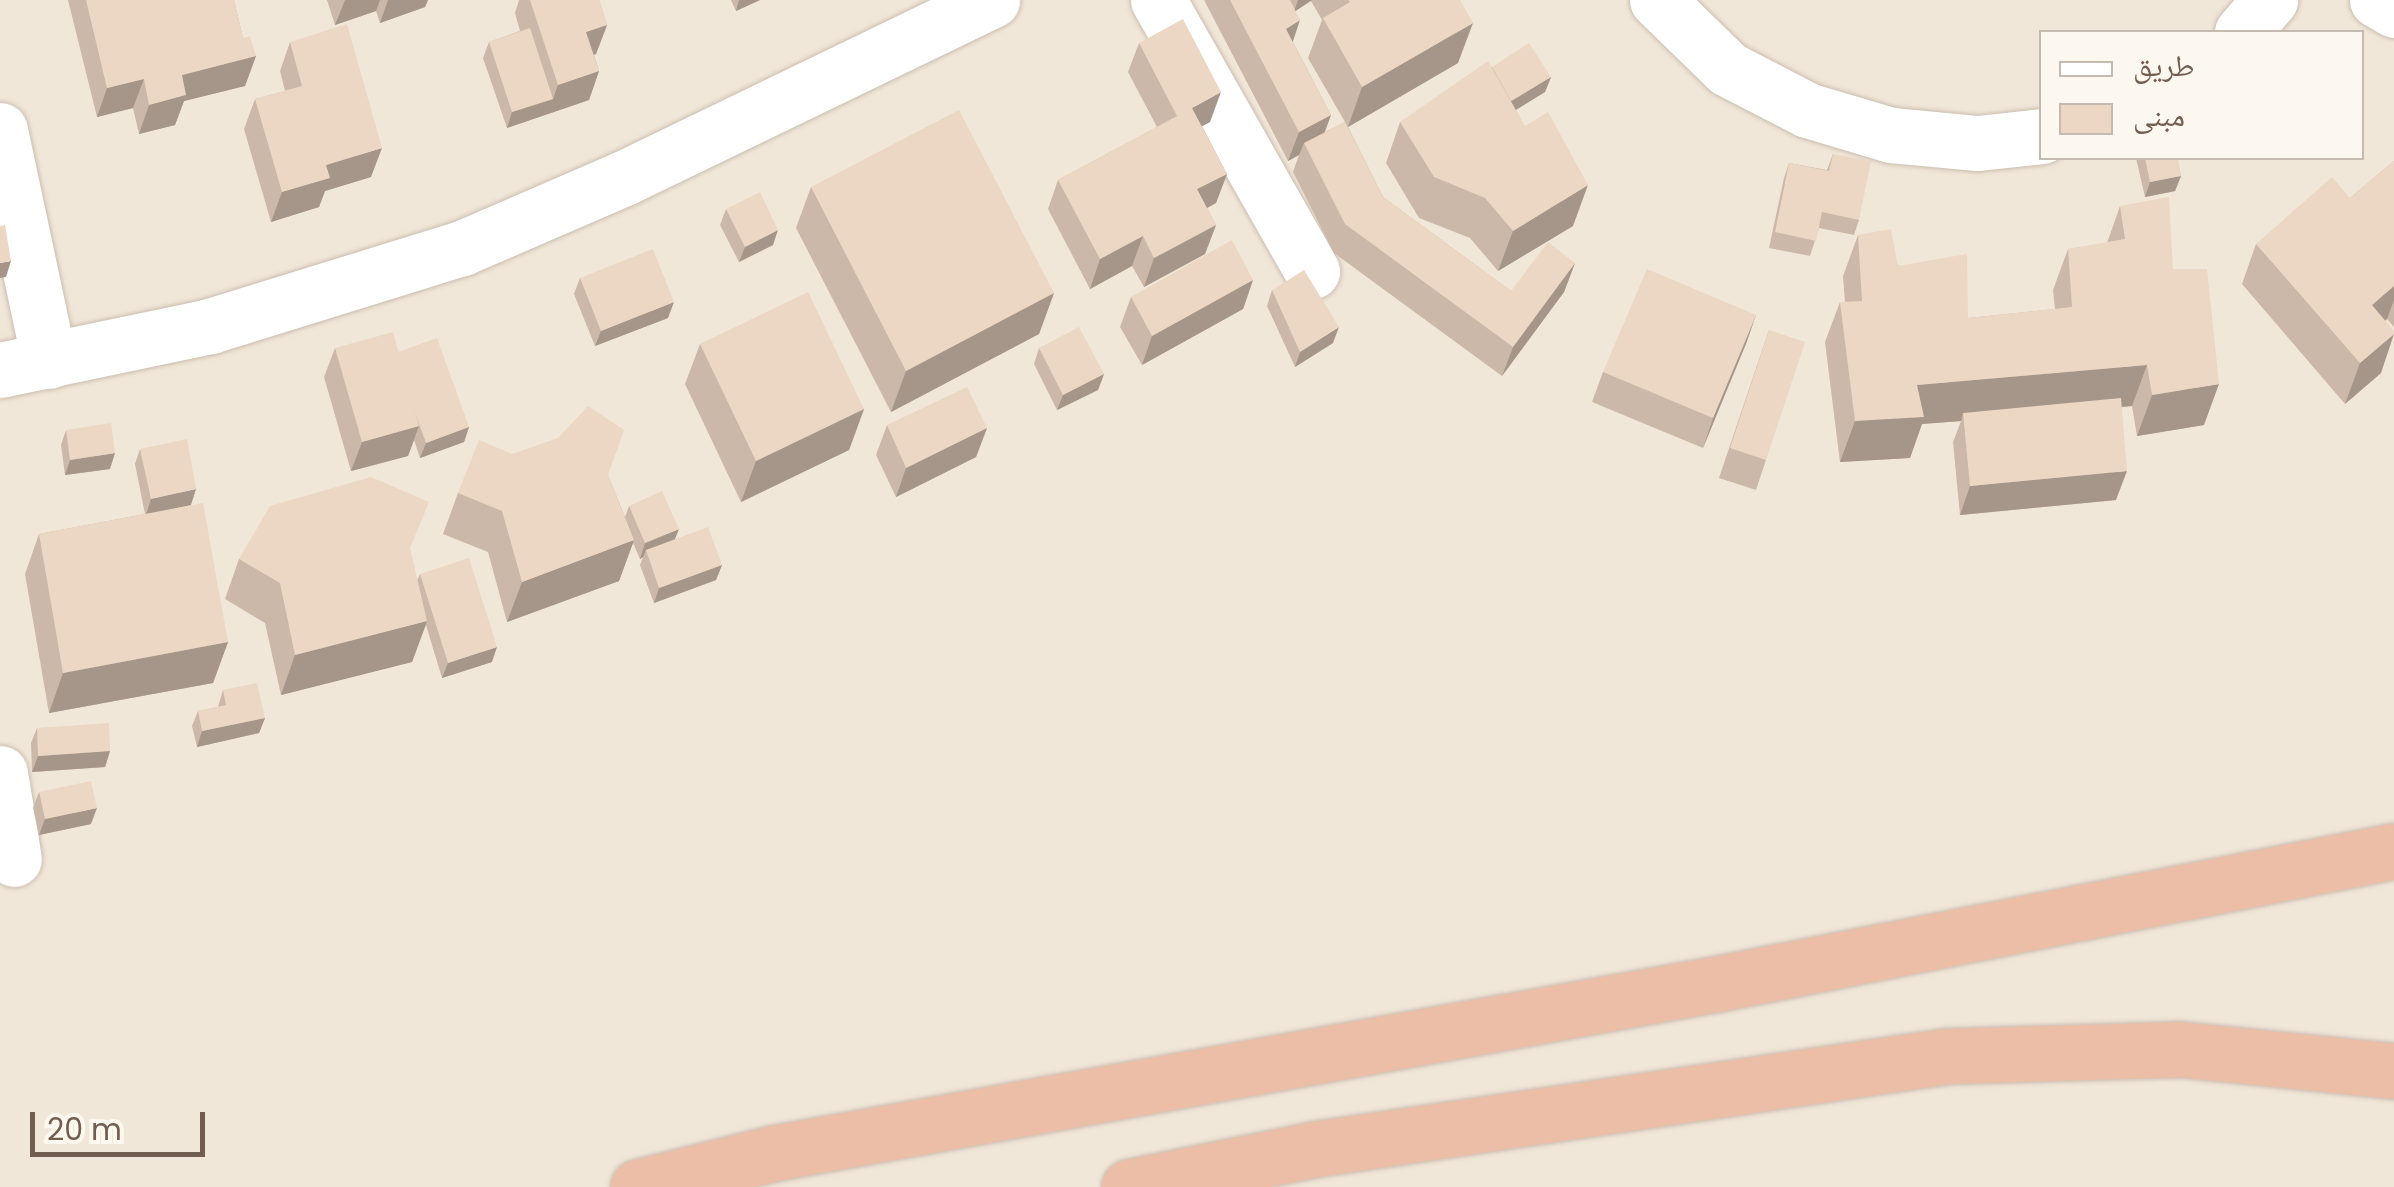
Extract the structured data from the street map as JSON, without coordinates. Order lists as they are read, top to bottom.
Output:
{
  "legend": ["طريق", "مبنى"],
  "scale_bar": "20 m"
}
